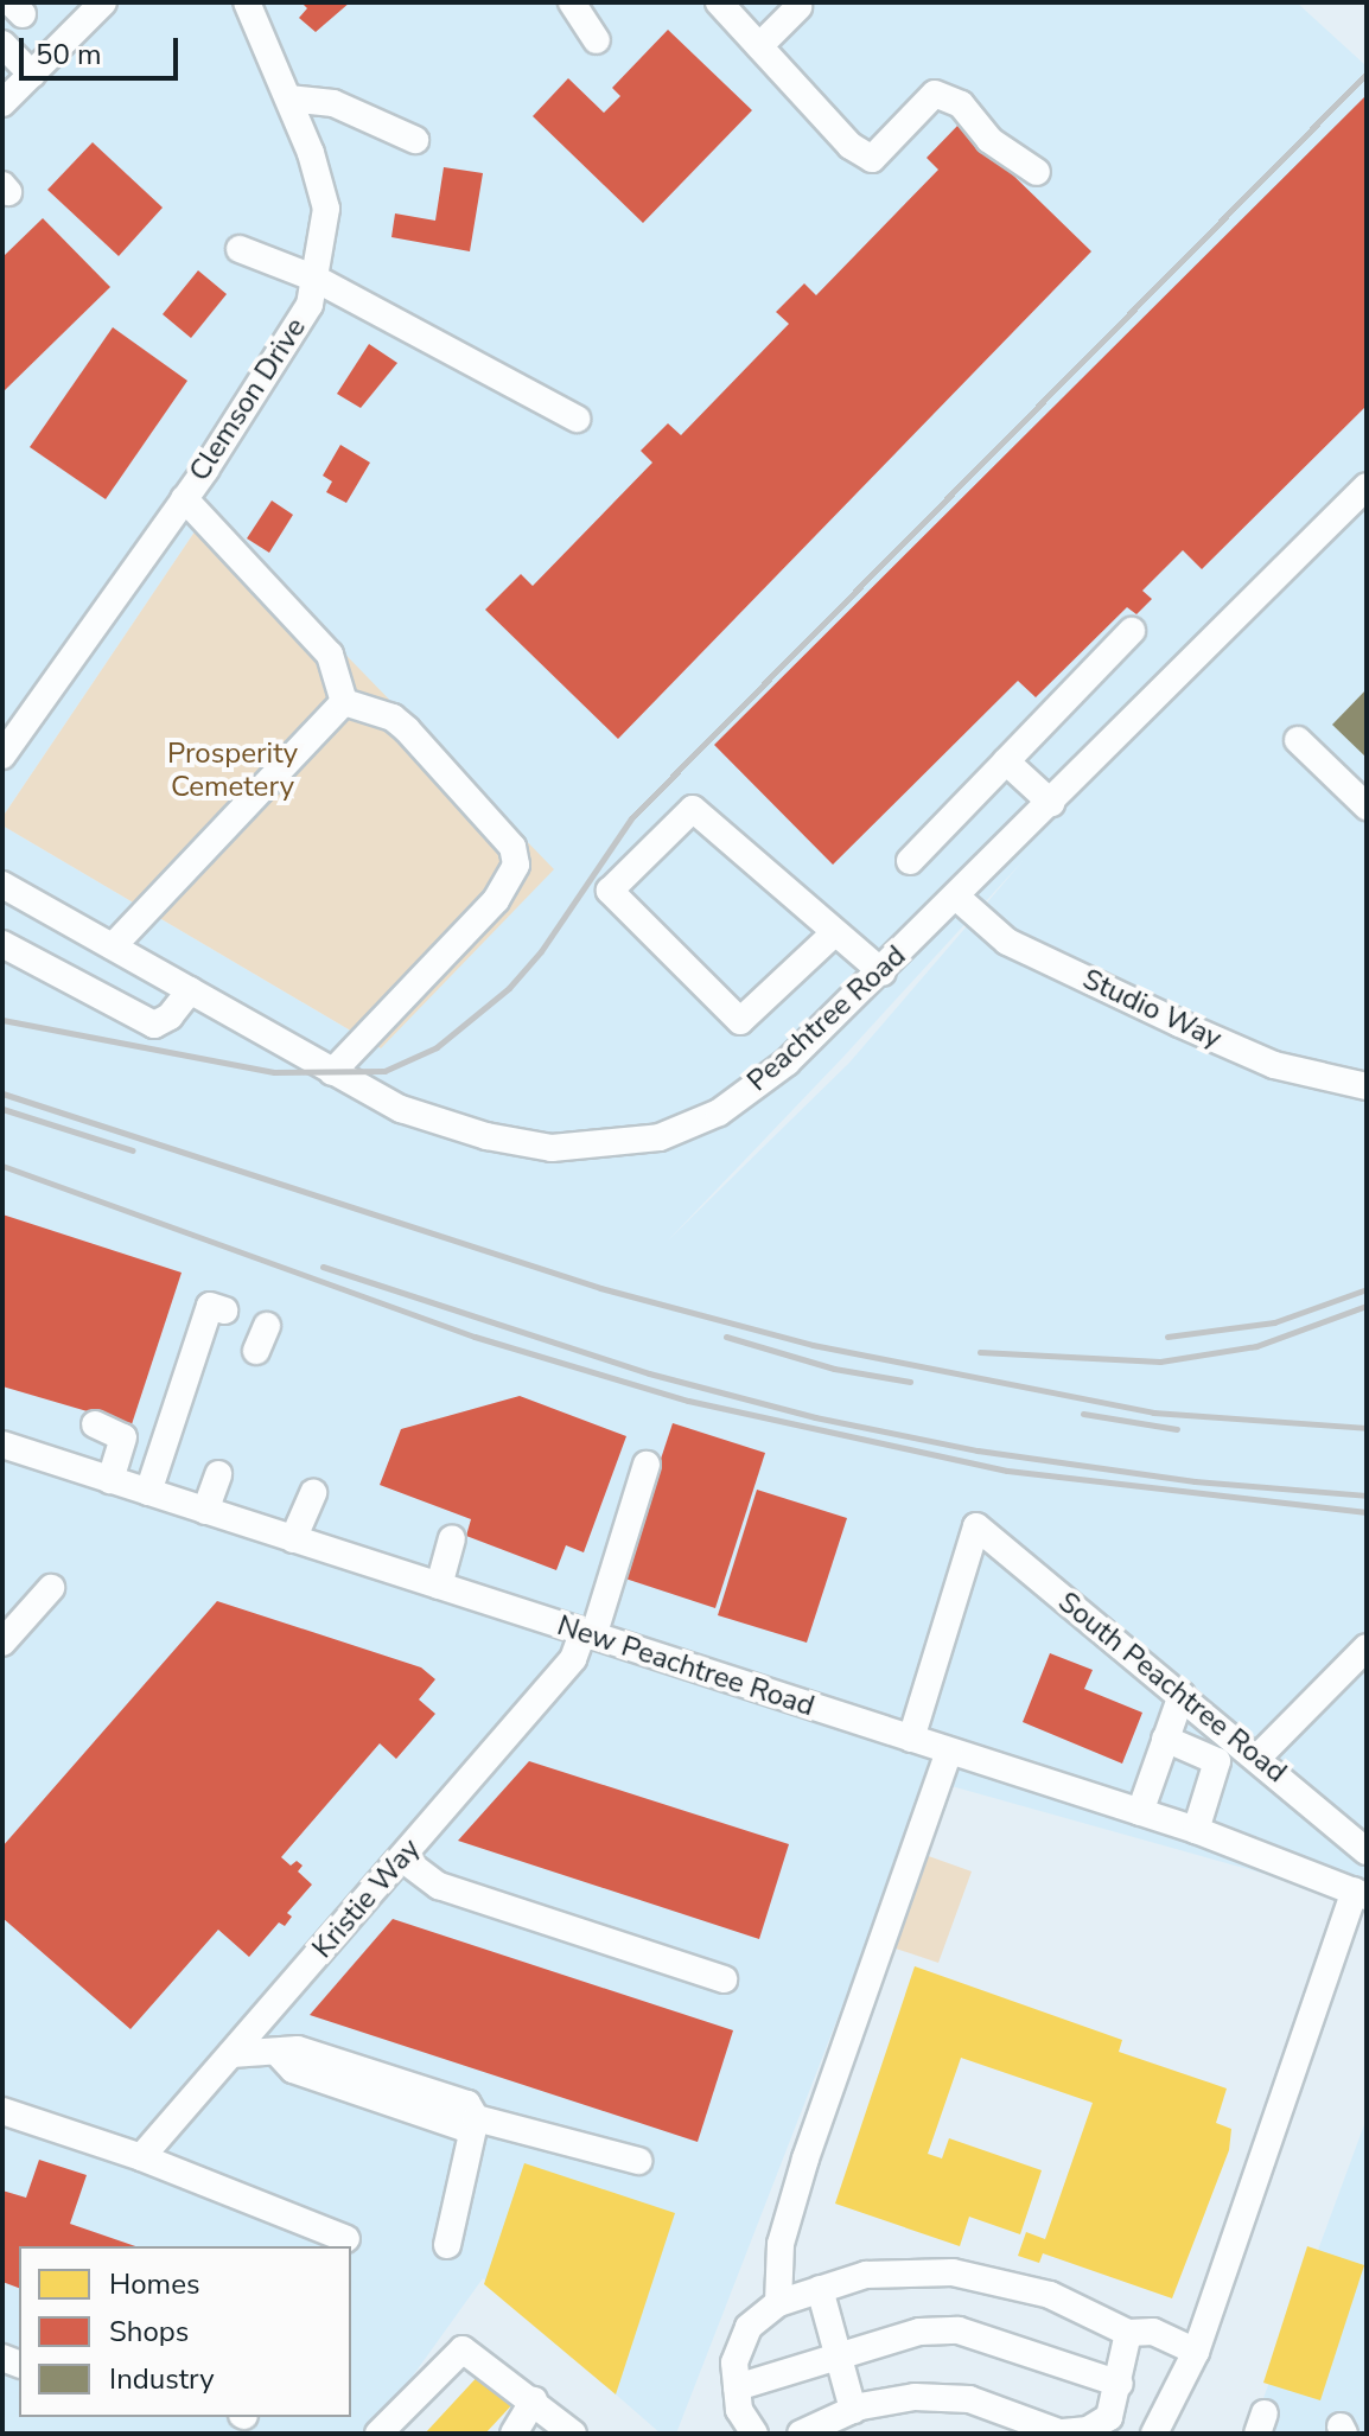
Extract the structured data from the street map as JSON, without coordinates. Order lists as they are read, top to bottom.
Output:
{
  "streets": {
    "street": [
      "Clemson Drive",
      "Studio Way",
      "Peachtree Road",
      "New Peachtree Road",
      "South Peachtree Road",
      "Kristie Way"
    ]
  },
  "crossings": [
    ["Studio Way", "Peachtree Road"],
    ["New Peachtree Road", "South Peachtree Road"],
    ["New Peachtree Road", "Kristie Way"]
  ],
  "parks": ["Prosperity Cemetery"],
  "legend": ["Homes", "Shops", "Industry"],
  "scale_bar": "50 m"
}
